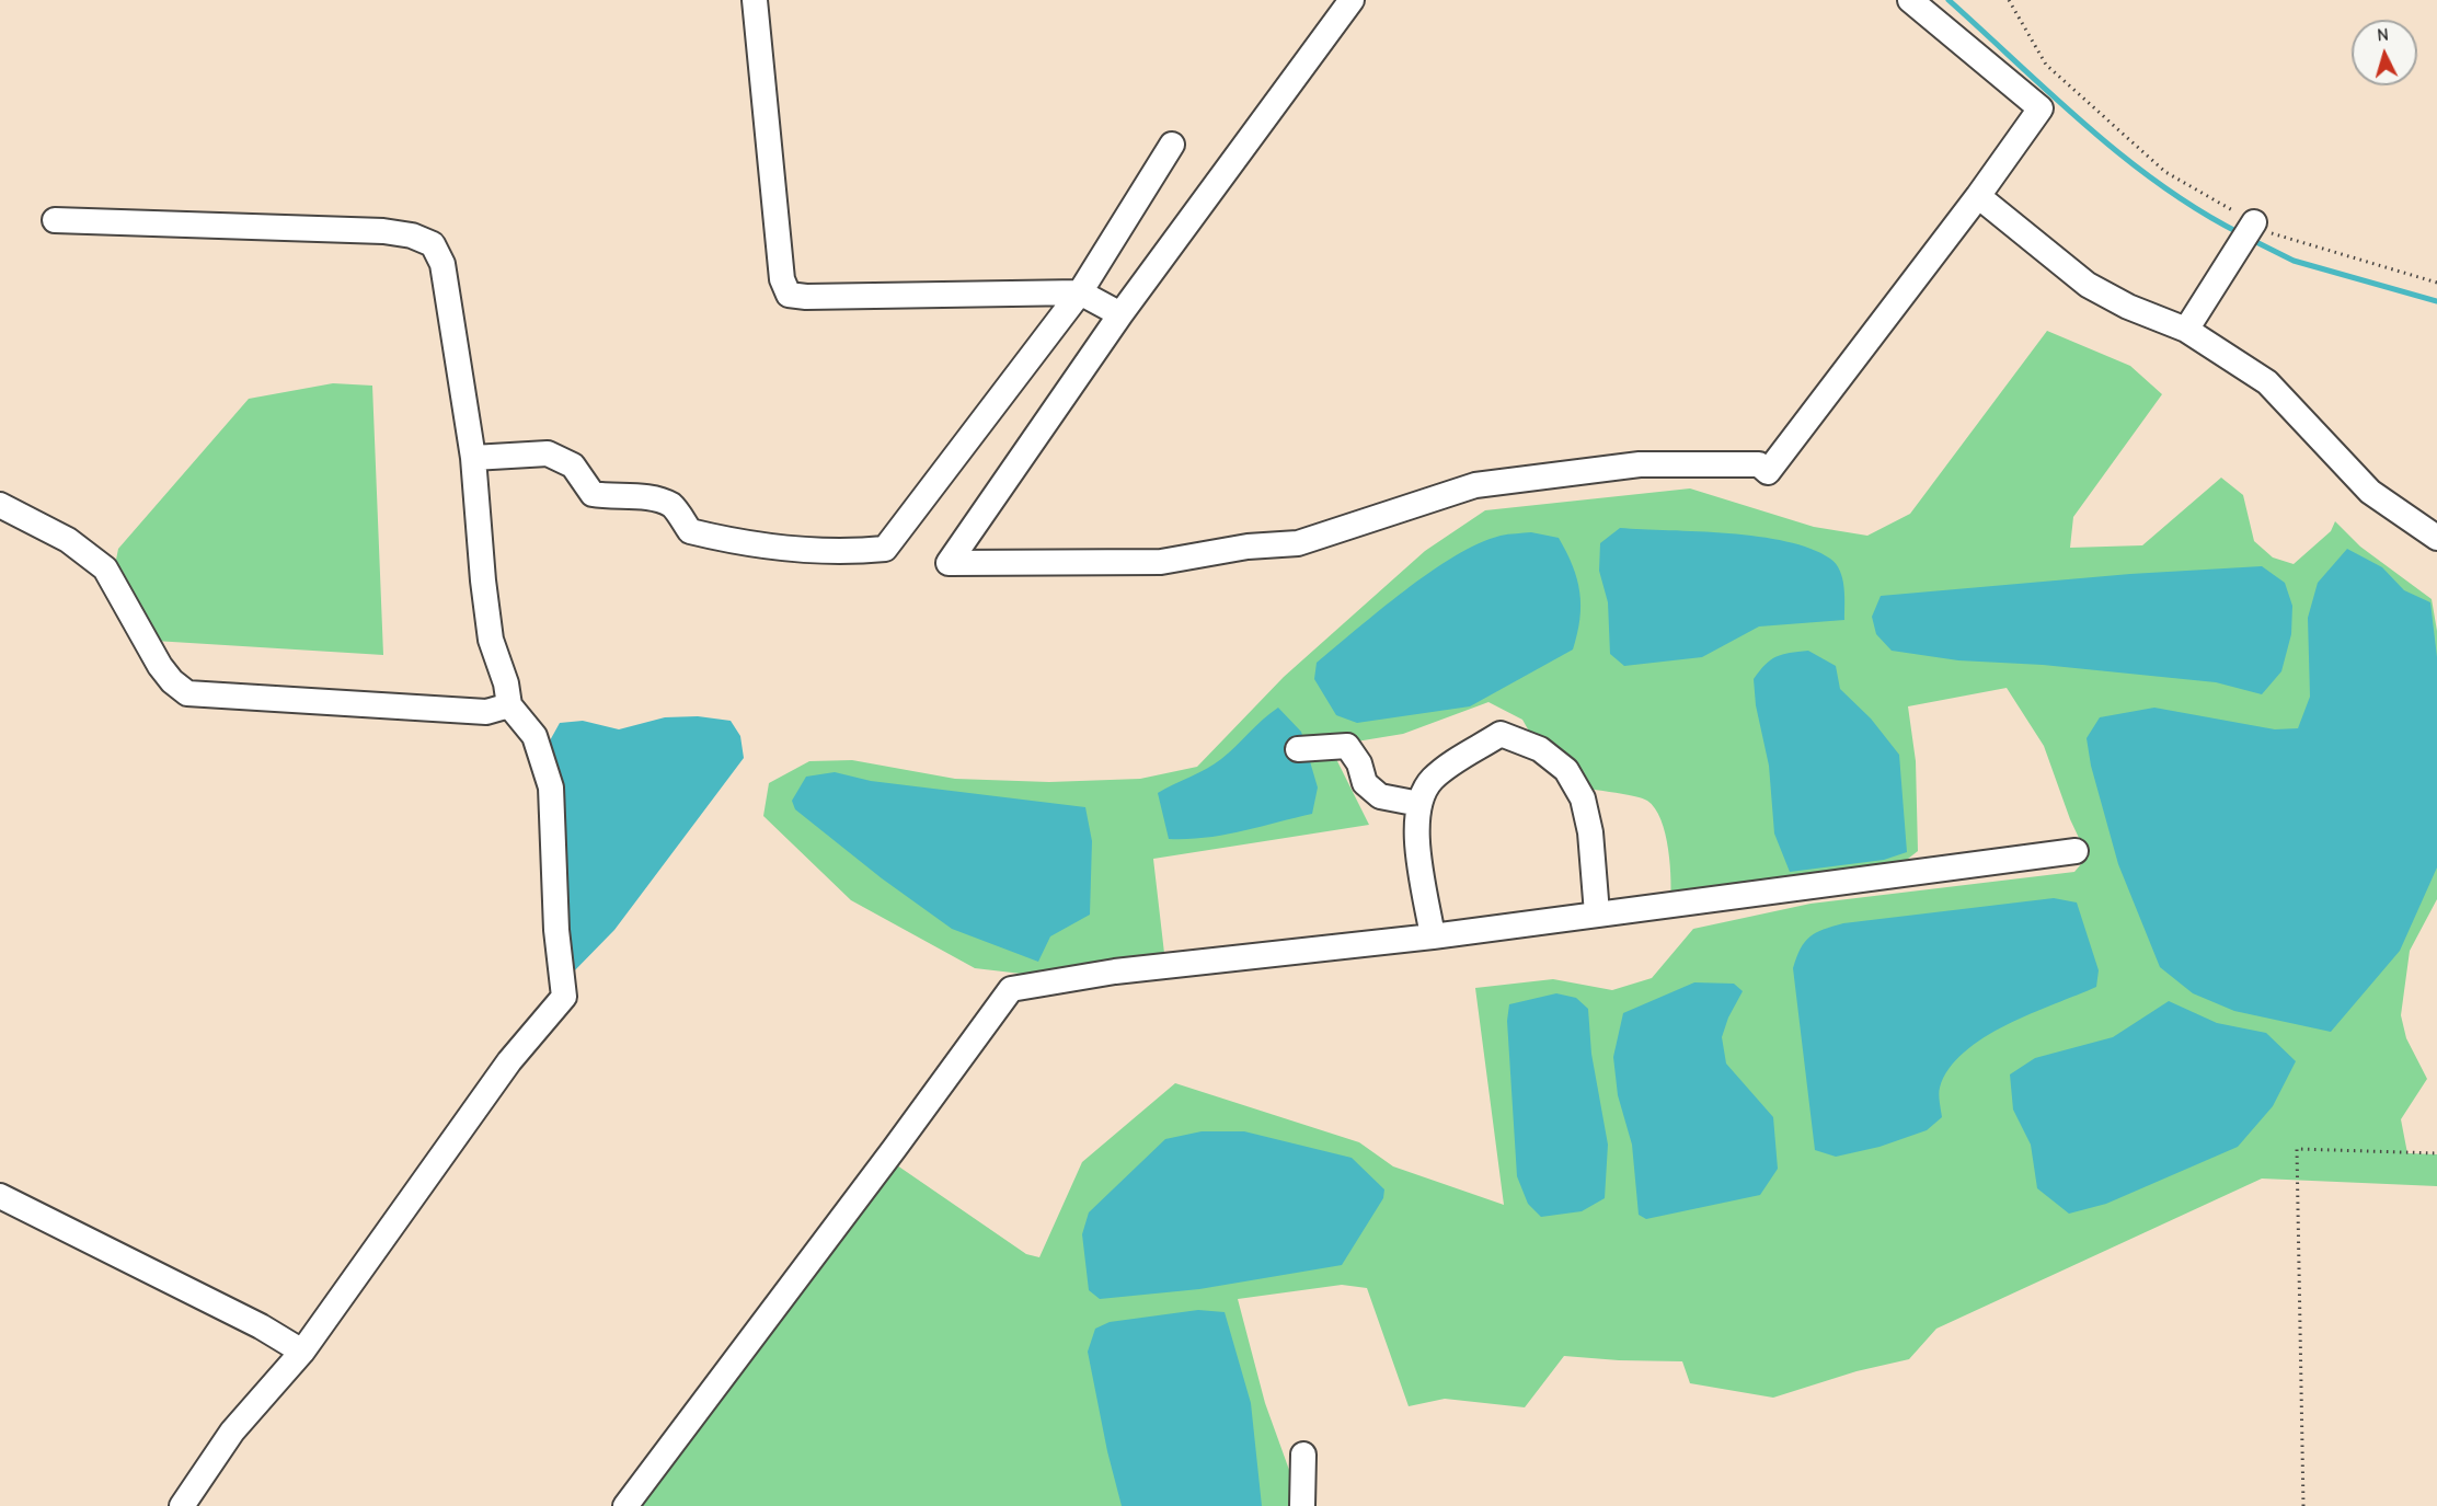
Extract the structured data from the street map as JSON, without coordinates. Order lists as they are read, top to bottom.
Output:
{
  "north": "top"
}
